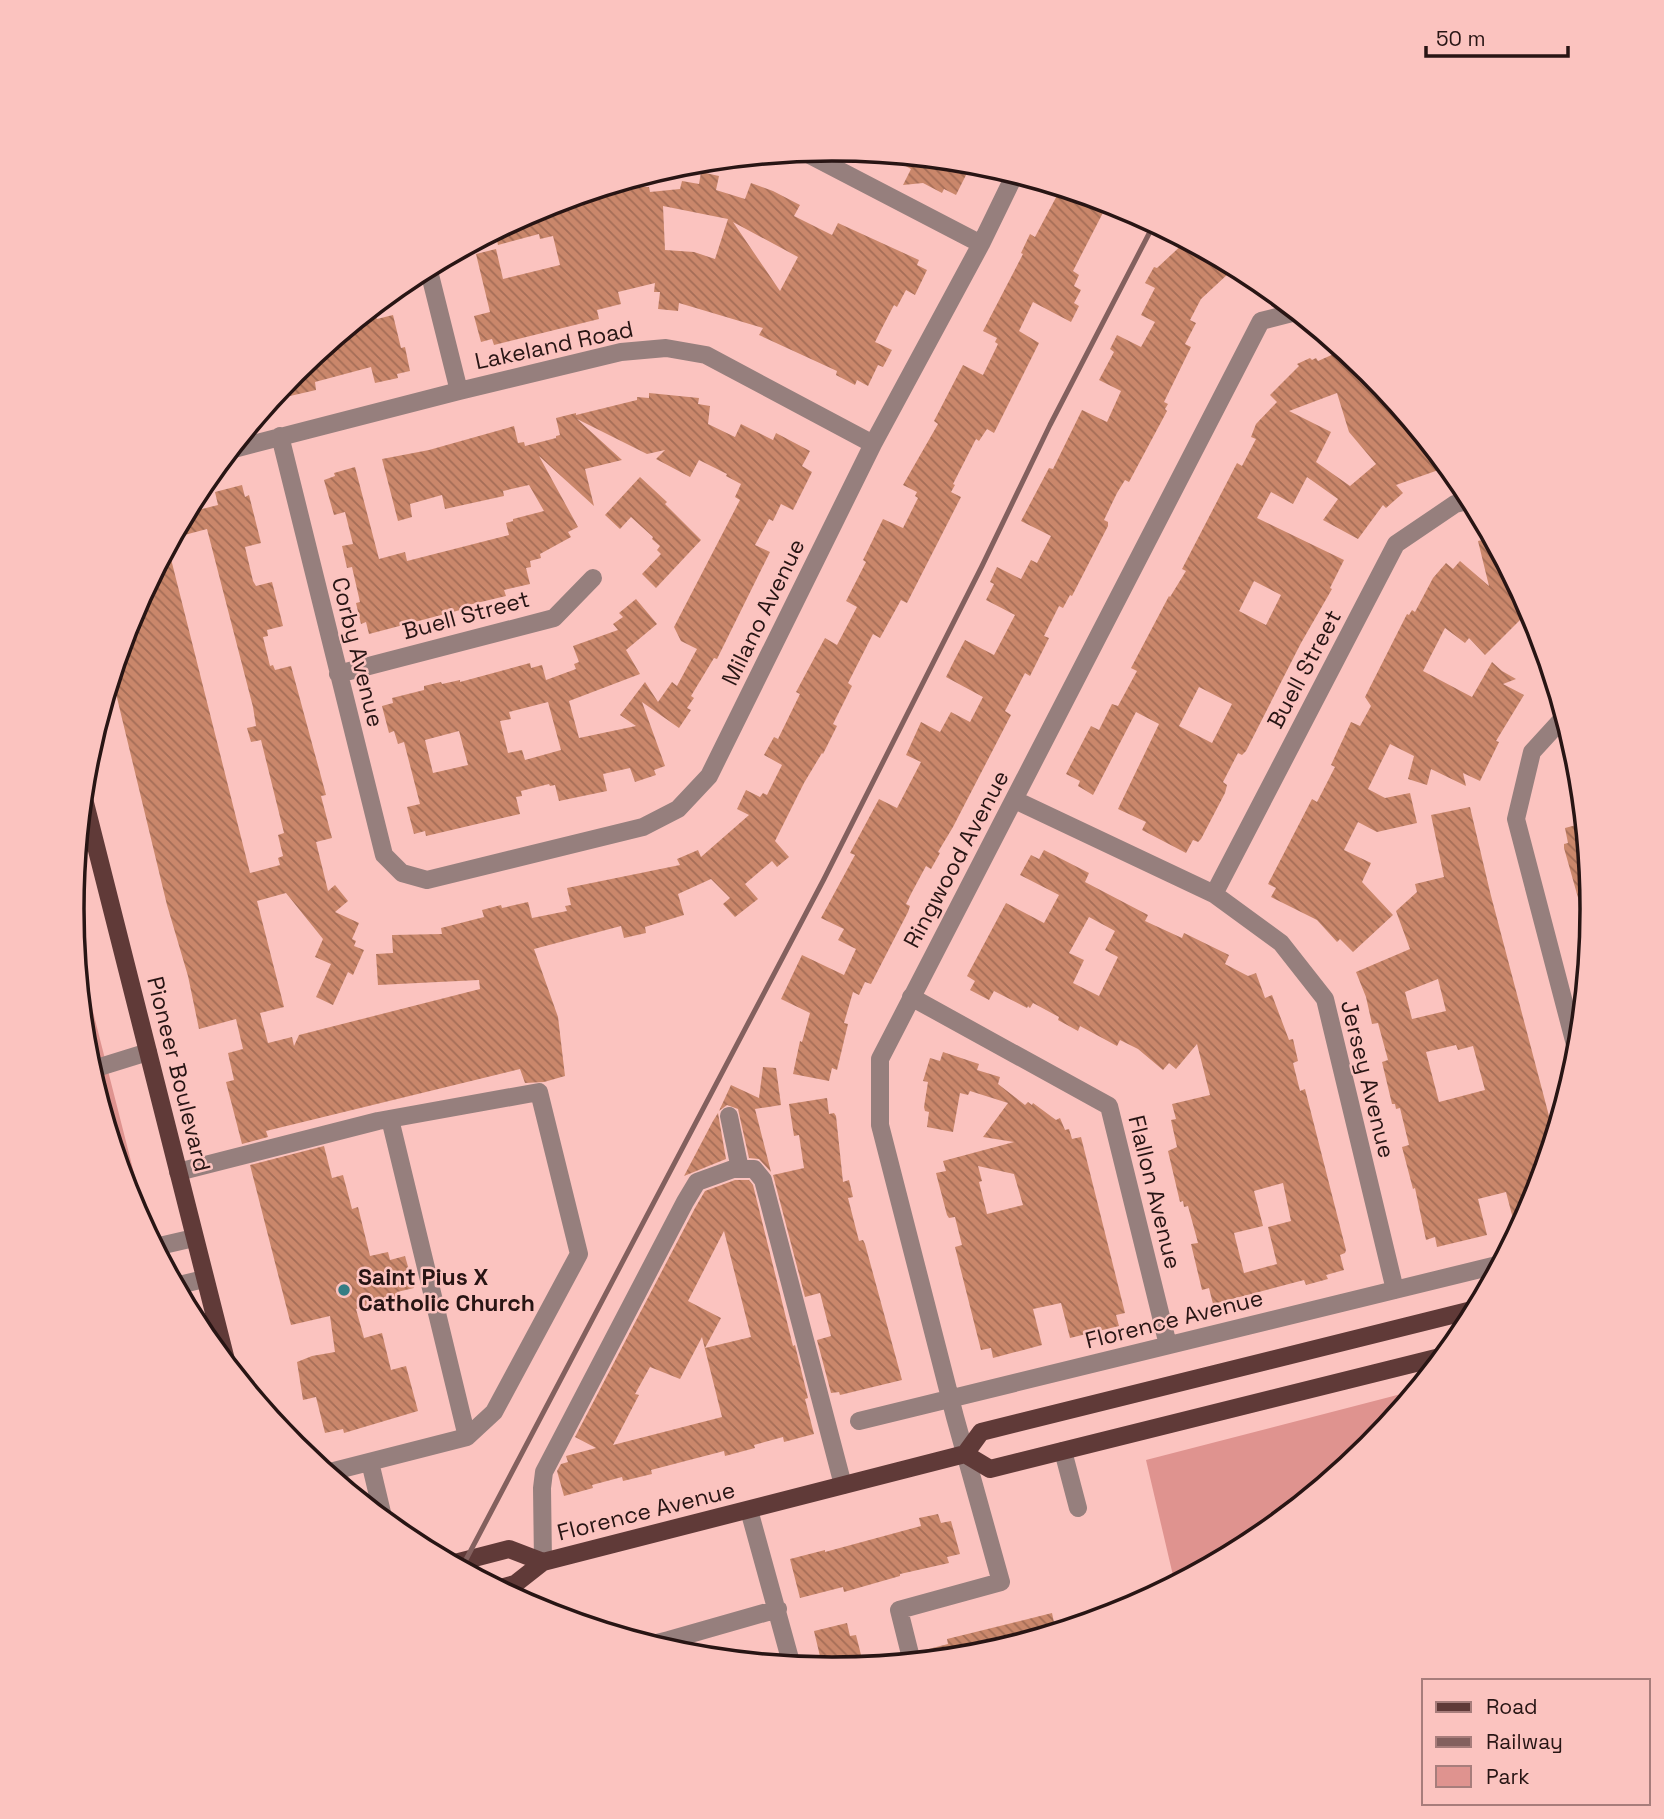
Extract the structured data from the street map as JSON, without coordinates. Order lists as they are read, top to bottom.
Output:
{
  "streets": {
    "main road": ["Pioneer Boulevard", "Florence Avenue"],
    "street": [
      "Lakeland Road",
      "Milano Avenue",
      "Buell Street",
      "Corby Avenue",
      "Ringwood Avenue",
      "Jersey Avenue",
      "Flallon Avenue"
    ]
  },
  "crossings": [
    ["Lakeland Road", "Milano Avenue"],
    ["Lakeland Road", "Corby Avenue"],
    ["Milano Avenue", "Corby Avenue"],
    ["Buell Street", "Corby Avenue"],
    ["Buell Street", "Jersey Avenue"],
    ["Ringwood Avenue", "Jersey Avenue"],
    ["Ringwood Avenue", "Flallon Avenue"],
    ["Ringwood Avenue", "Florence Avenue"],
    ["Jersey Avenue", "Florence Avenue"],
    ["Flallon Avenue", "Florence Avenue"]
  ],
  "places": ["Saint Pius X Catholic Church"],
  "legend": ["Road", "Railway", "Park"],
  "scale_bar": "50 m"
}
